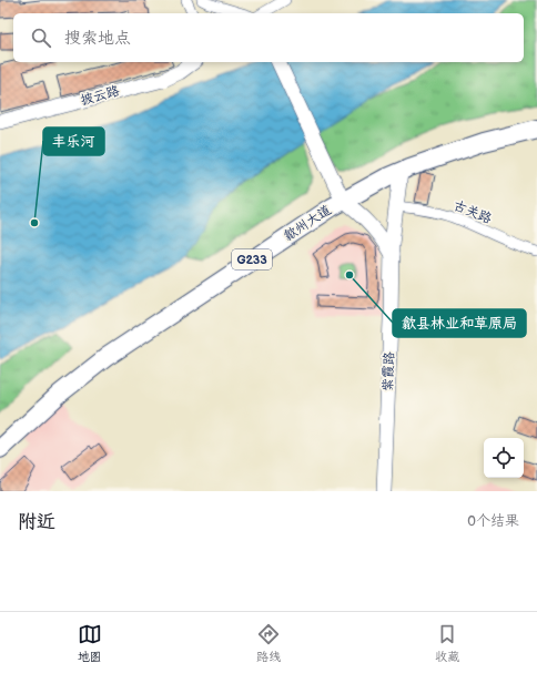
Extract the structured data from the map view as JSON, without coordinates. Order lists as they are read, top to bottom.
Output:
{
  "streets": {
    "highway": ["歙州大道", "G233"],
    "street": ["披云路", "古关路", "紫霞路"]
  },
  "crossings": [
    ["古关路", "紫霞路"],
    ["歙州大道", "紫霞路"]
  ],
  "places": ["丰乐河", "歙县林业和草原局"],
  "page": {
    "search": "搜索地点",
    "heading": ["附近", "0个结果"],
    "nav": ["地图", "路线", "收藏"]
  }
}
